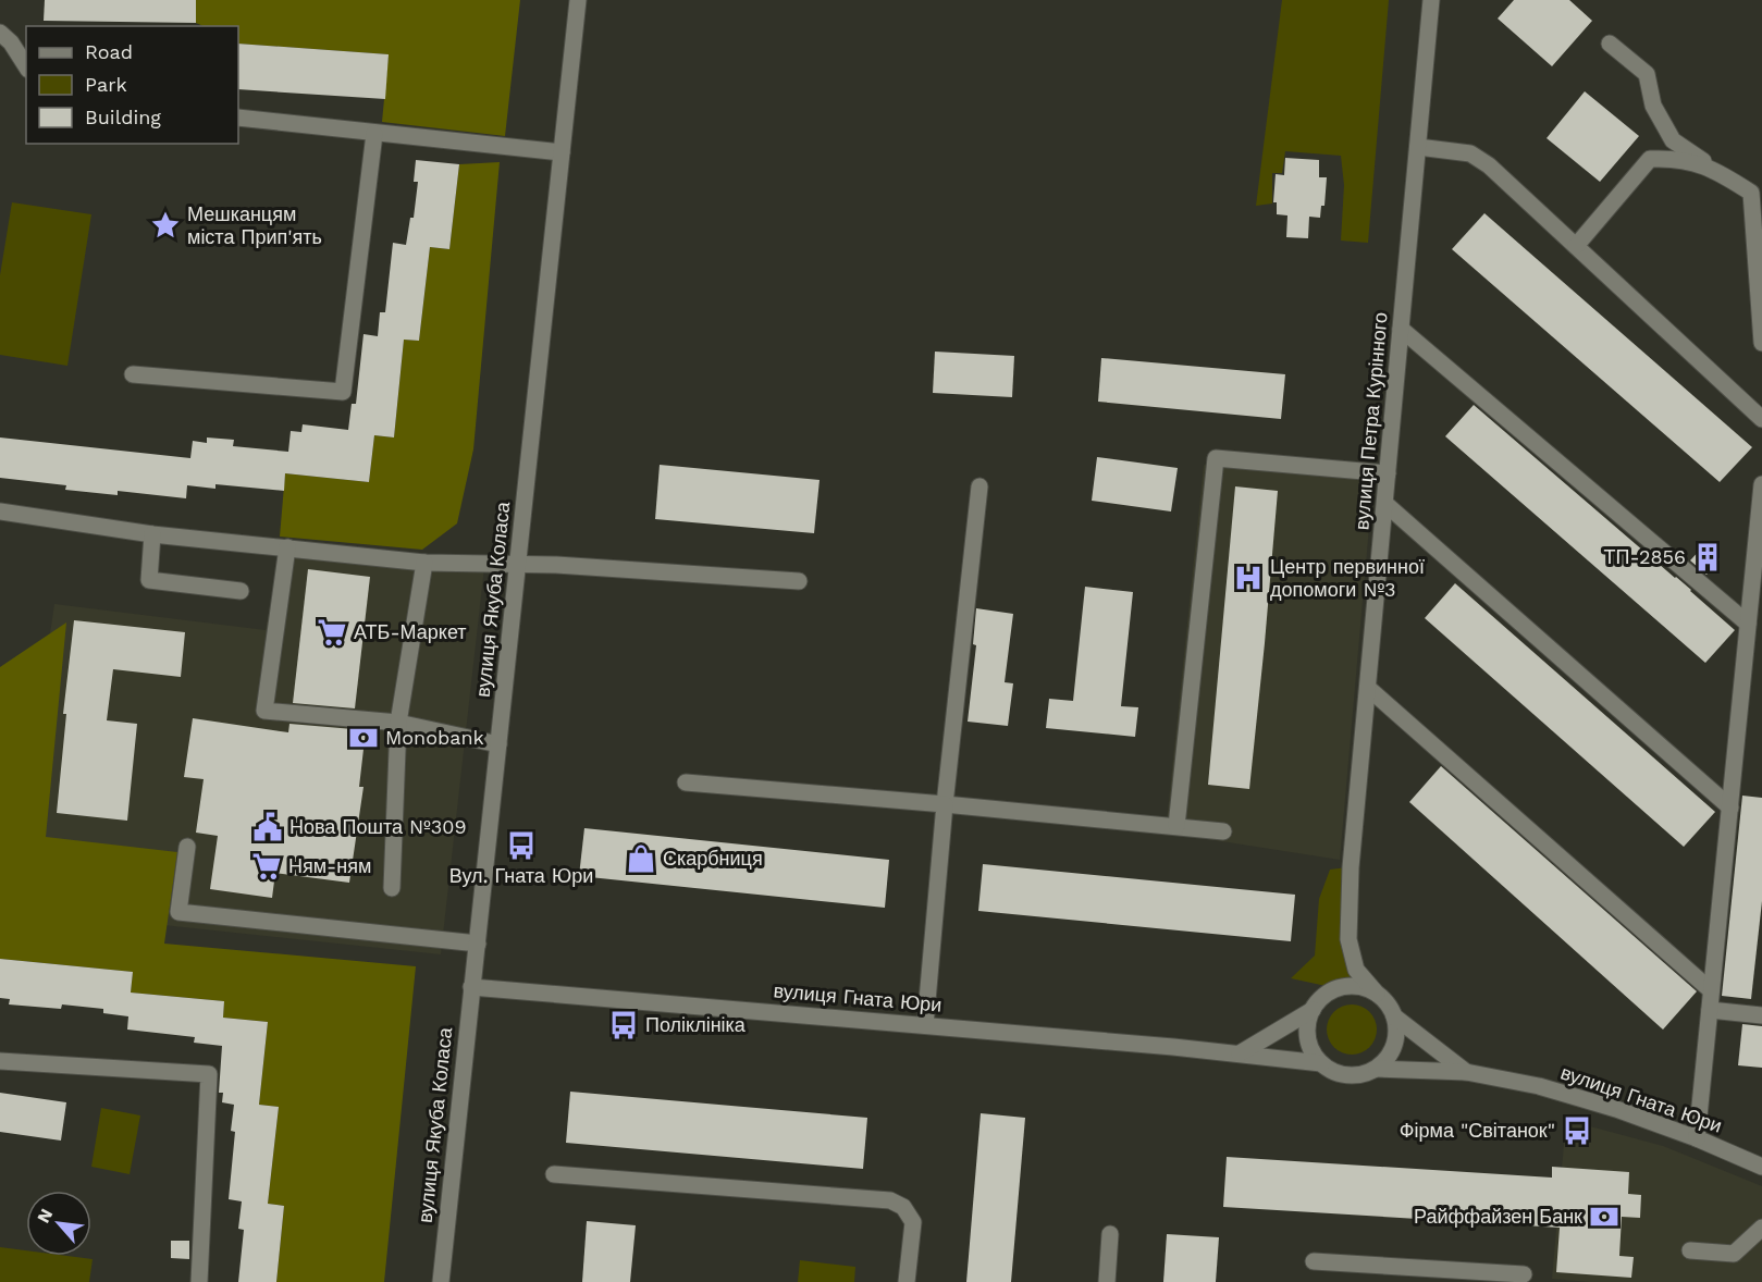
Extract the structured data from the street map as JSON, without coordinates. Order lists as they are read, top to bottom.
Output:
{
  "streets": {
    "street": ["вулиця Петра Курінного", "вулиця Якуба Коласа", "вулиця Гната Юри"]
  },
  "crossings": [
    ["вулиця Петра Курінного", "вулиця Гната Юри"],
    ["вулиця Якуба Коласа", "вулиця Гната Юри"]
  ],
  "places": {
    "place": ["Мешканцям міста Прип'ять"],
    "building": ["ТП-2856"],
    "hospital": ["Центр первинної допомоги №3"],
    "supermarket": ["АТБ-Маркет", "Ням-ням"],
    "bank": ["Monobank", "Райффайзен Банк"],
    "public building": ["Нова Пошта №309"],
    "bus stop": ["Вул. Гната Юри", "Поліклініка", "Фірма \"Світанок\""],
    "shop": ["Скарбниця"]
  },
  "legend": ["Road", "Park", "Building"],
  "north": "top left"
}
